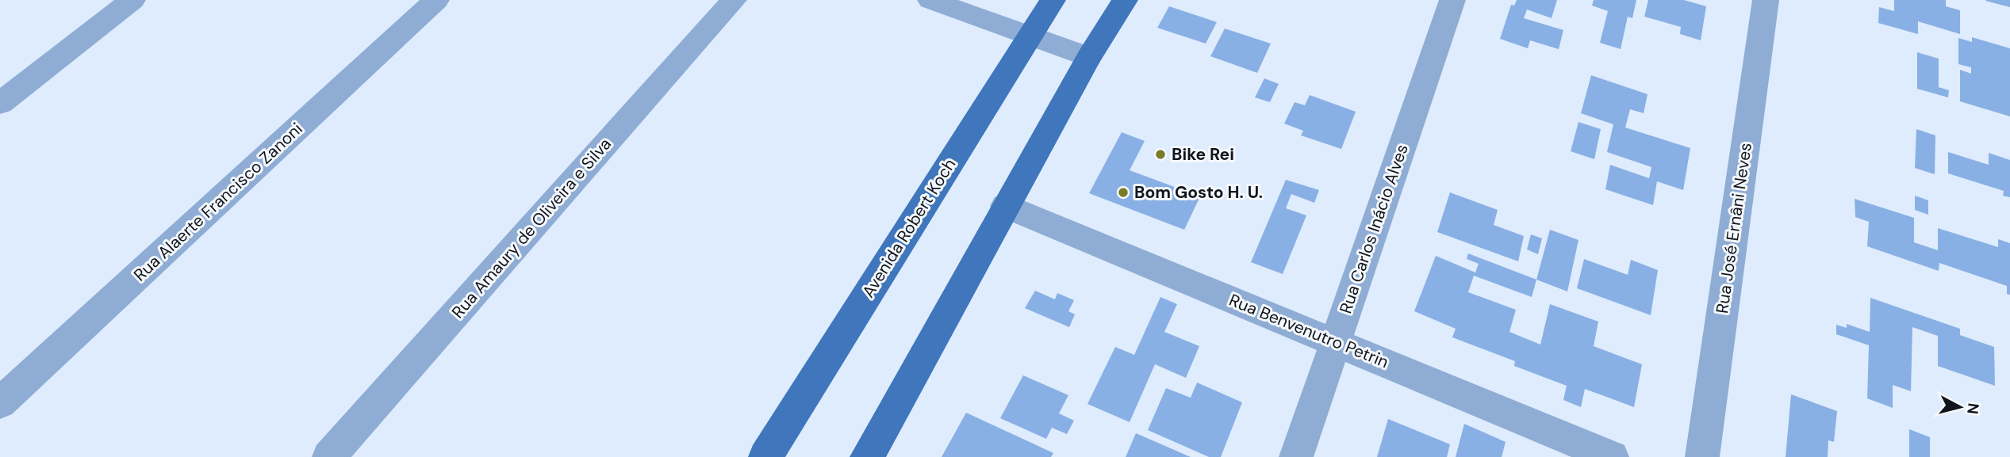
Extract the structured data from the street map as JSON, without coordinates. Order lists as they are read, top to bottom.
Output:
{
  "streets": {
    "main road": ["Avenida Robert Koch"],
    "street": [
      "Rua Alaerte Francisco Zanoni",
      "Rua Amaury de Oliveira e Silva",
      "Rua José Ernâni Neves",
      "Rua Carlos Inácio Alves",
      "Rua Benvenutro Petrin"
    ]
  },
  "crossings": [
    ["Rua Carlos Inácio Alves", "Rua Benvenutro Petrin"]
  ],
  "places": ["Bike Rei", "Bom Gosto H. U."],
  "north": "right"
}
